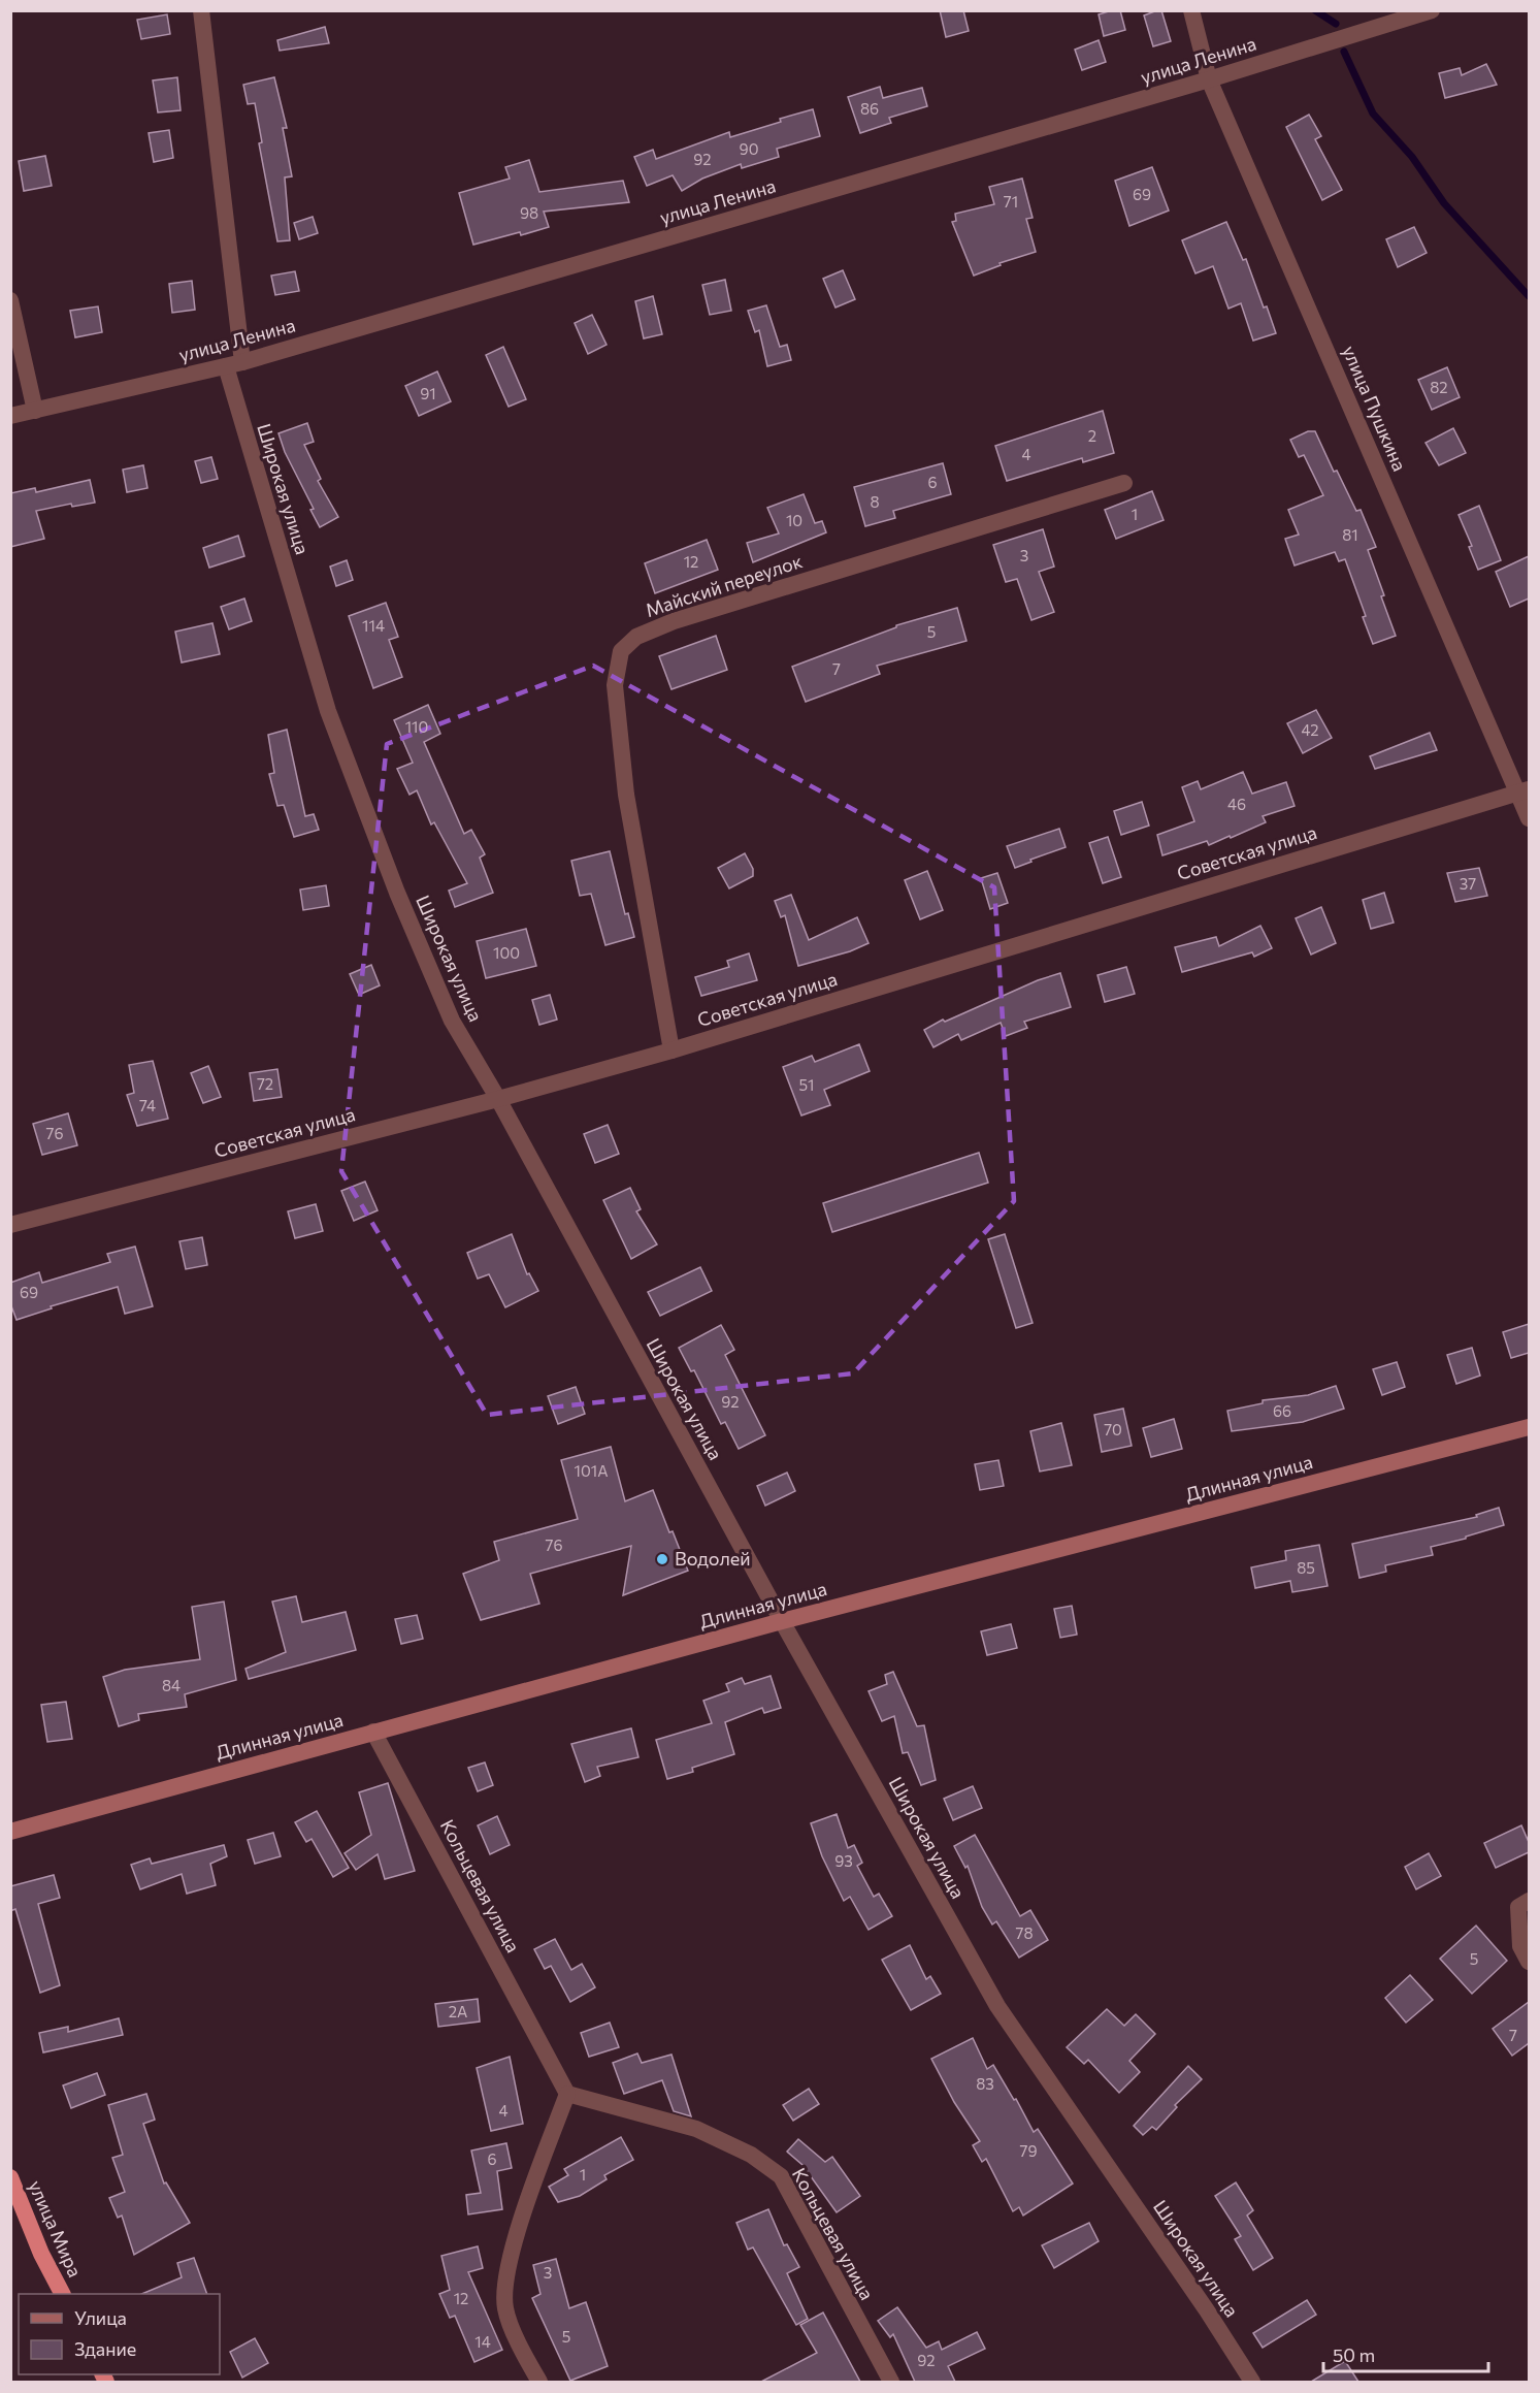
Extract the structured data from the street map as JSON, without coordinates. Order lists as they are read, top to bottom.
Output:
{
  "streets": {
    "highway": ["улица Мира"],
    "main road": ["Длинная улица"],
    "street": [
      "улица Ленина",
      "улица Пушкина",
      "Широкая улица",
      "Майский переулок",
      "Советская улица",
      "Кольцевая улица"
    ]
  },
  "crossings": [
    ["улица Ленина", "улица Пушкина"],
    ["улица Ленина", "Широкая улица"],
    ["улица Пушкина", "Советская улица"],
    ["Широкая улица", "Советская улица"],
    ["Широкая улица", "Длинная улица"],
    ["Майский переулок", "Советская улица"],
    ["Длинная улица", "Кольцевая улица"]
  ],
  "places": ["Водолей"],
  "house_numbers": [
    "86",
    "90",
    "92",
    "69",
    "71",
    "98",
    "82",
    "91",
    "2",
    "4",
    "6",
    "8",
    "1",
    "10",
    "81",
    "3",
    "12",
    "114",
    "5",
    "7",
    "110",
    "42",
    "46",
    "37",
    "100",
    "72",
    "51",
    "74",
    "76",
    "69",
    "92",
    "66",
    "70",
    "101А",
    "76",
    "85",
    "84",
    "93",
    "78",
    "5",
    "2А",
    "7",
    "83",
    "4",
    "79",
    "6",
    "1",
    "3",
    "12",
    "5",
    "14",
    "92"
  ],
  "legend": ["Улица", "Здание"],
  "scale_bar": "50 m"
}
